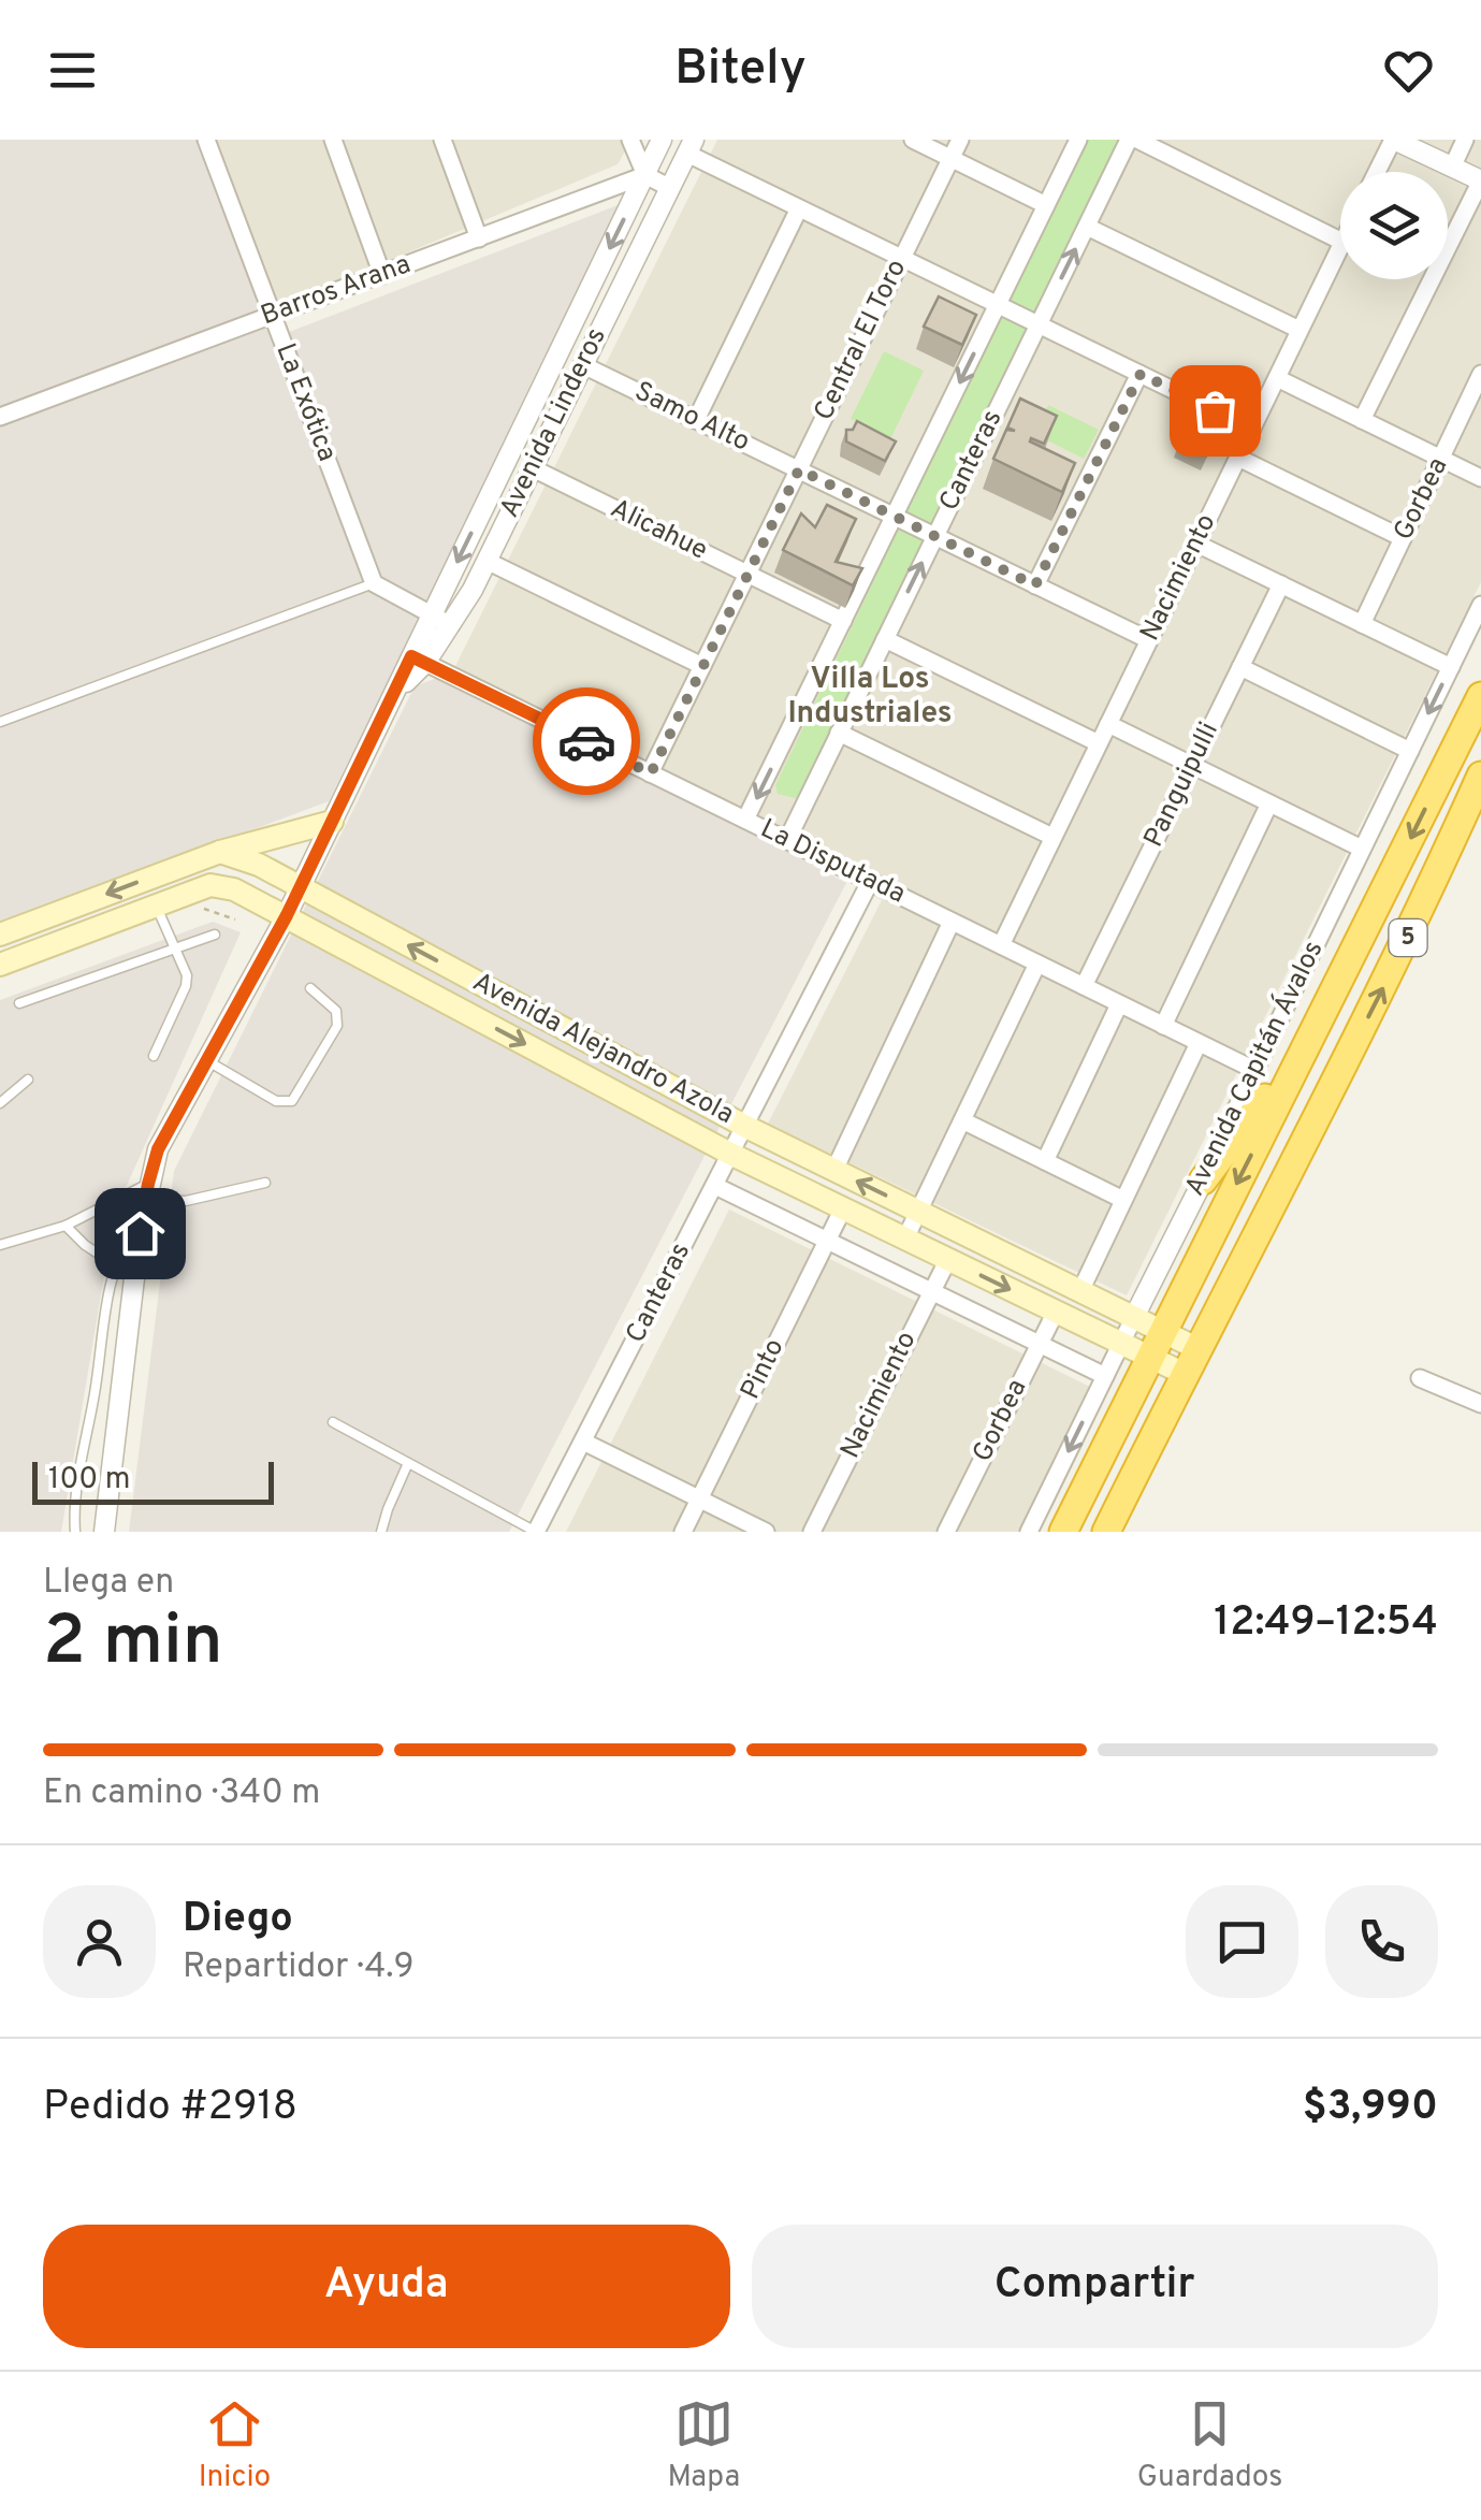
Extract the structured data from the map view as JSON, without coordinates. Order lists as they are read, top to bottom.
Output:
{
  "streets": {
    "highway": ["5", "Avenida Capitán Ávalos"],
    "main road": ["Avenida Alejandro Azola"],
    "street": [
      "Barros Arana",
      "Central El Toro",
      "La Exótica",
      "Samo Alto",
      "Avenida Linderos",
      "Canteras",
      "Gorbea",
      "Alicahue",
      "Nacimiento",
      "Panguipulli",
      "La Disputada",
      "Pinto"
    ]
  },
  "crossings": [
    ["Barros Arana", "La Exótica"],
    ["Barros Arana", "Avenida Linderos"],
    ["Central El Toro", "Samo Alto"],
    ["Central El Toro", "Alicahue"],
    ["Central El Toro", "La Disputada"],
    ["Samo Alto", "Avenida Linderos"],
    ["Samo Alto", "Canteras"],
    ["Samo Alto", "Nacimiento"],
    ["Avenida Linderos", "Alicahue"],
    ["Avenida Linderos", "La Disputada"],
    ["Avenida Linderos", "Avenida Alejandro Azola"],
    ["Canteras", "Alicahue"],
    ["Canteras", "La Disputada"],
    ["Canteras", "Avenida Alejandro Azola"],
    ["Gorbea", "Avenida Alejandro Azola"],
    ["Nacimiento", "La Disputada"],
    ["Nacimiento", "Avenida Alejandro Azola"],
    ["Panguipulli", "La Disputada"],
    ["La Disputada", "Avenida Capitán Ávalos"],
    ["5", "Avenida Alejandro Azola"],
    ["Avenida Alejandro Azola", "Avenida Capitán Ávalos"],
    ["Avenida Alejandro Azola", "Pinto"]
  ],
  "districts": ["Villa Los Industriales"],
  "scale_bar": "100 m",
  "page": {
    "header": "Bitely",
    "scale": "100 m",
    "heading": ["2 min", "Llega en", "12:49–12:54"],
    "panel": [
      "Diego",
      "Repartidor · 4.9",
      "Pedido #2918",
      "$3,990"
    ],
    "bar": "En camino · 340 m",
    "buttons": ["Ayuda", "Compartir"],
    "tabs": ["Inicio", "Mapa", "Guardados"]
  }
}
